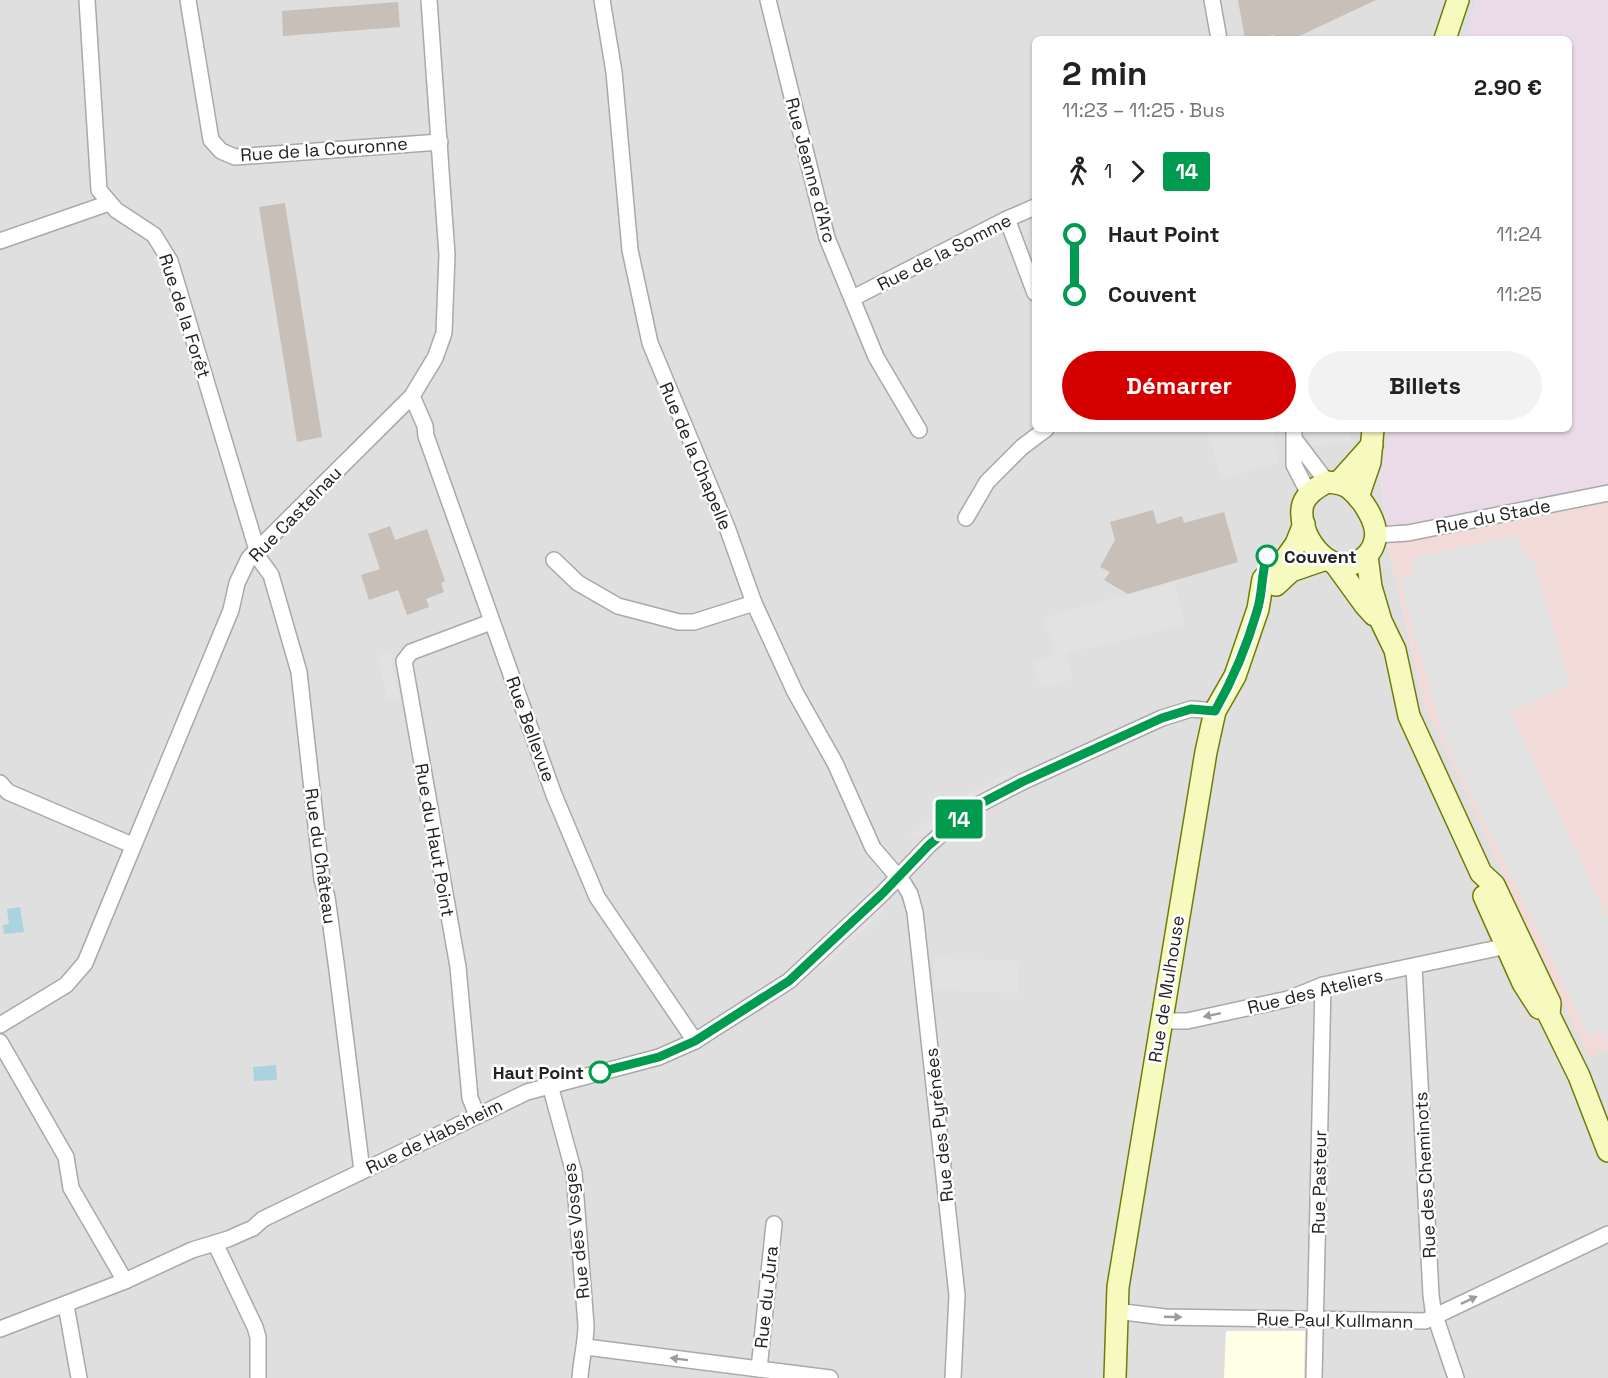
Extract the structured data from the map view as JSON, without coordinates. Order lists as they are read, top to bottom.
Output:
{
  "streets": {
    "main road": ["Rue de Mulhouse"],
    "street": [
      "Rue de la Couronne",
      "Rue Jeanne d'Arc",
      "Rue de la Somme",
      "Rue de la Forêt",
      "Rue de la Chapelle",
      "Rue Castelnau",
      "Rue du Stade",
      "Rue Bellevue",
      "Rue du Haut Point",
      "Rue du Château",
      "Rue des Ateliers",
      "Rue des Pyrénées",
      "Rue de Habsheim",
      "Rue des Cheminots",
      "Rue Pasteur",
      "Rue des Vosges",
      "Rue du Jura",
      "Rue Paul Kullmann"
    ]
  },
  "crossings": [
    ["Rue de la Couronne", "Rue Castelnau"],
    ["Rue Jeanne d'Arc", "Rue de la Somme"],
    ["Rue de la Forêt", "Rue Castelnau"],
    ["Rue de la Forêt", "Rue du Château"],
    ["Rue de la Chapelle", "Rue des Pyrénées"],
    ["Rue de la Chapelle", "Rue de Habsheim"],
    ["Rue Castelnau", "Rue Bellevue"],
    ["Rue Castelnau", "Rue du Château"],
    ["Rue du Stade", "Rue de Mulhouse"],
    ["Rue Bellevue", "Rue du Haut Point"],
    ["Rue Bellevue", "Rue de Habsheim"],
    ["Rue du Haut Point", "Rue de Habsheim"],
    ["Rue du Château", "Rue de Habsheim"],
    ["Rue de Mulhouse", "Rue des Ateliers"],
    ["Rue de Mulhouse", "Rue de Habsheim"],
    ["Rue de Mulhouse", "Rue Paul Kullmann"],
    ["Rue des Ateliers", "Rue des Cheminots"],
    ["Rue des Ateliers", "Rue Pasteur"],
    ["Rue des Pyrénées", "Rue de Habsheim"],
    ["Rue de Habsheim", "Rue des Vosges"],
    ["Rue des Cheminots", "Rue Paul Kullmann"],
    ["Rue Pasteur", "Rue Paul Kullmann"],
    ["Rue des Vosges", "Rue du Jura"]
  ],
  "one_way": ["Rue des Ateliers", "Rue du Jura", "Rue Paul Kullmann"],
  "places": ["Couvent", "Haut Point"],
  "lines": ["bus line 14"],
  "page": {
    "on_map": "14",
    "heading": ["2 min", "11:23 – 11:25 · Bus", "2.90 €"],
    "legs": ["1", "14"],
    "list": [
      {
        "name": "Haut Point",
        "value": "11:24"
      },
      {
        "name": "Couvent",
        "value": "11:25"
      }
    ],
    "buttons": ["Démarrer", "Billets"]
  }
}
